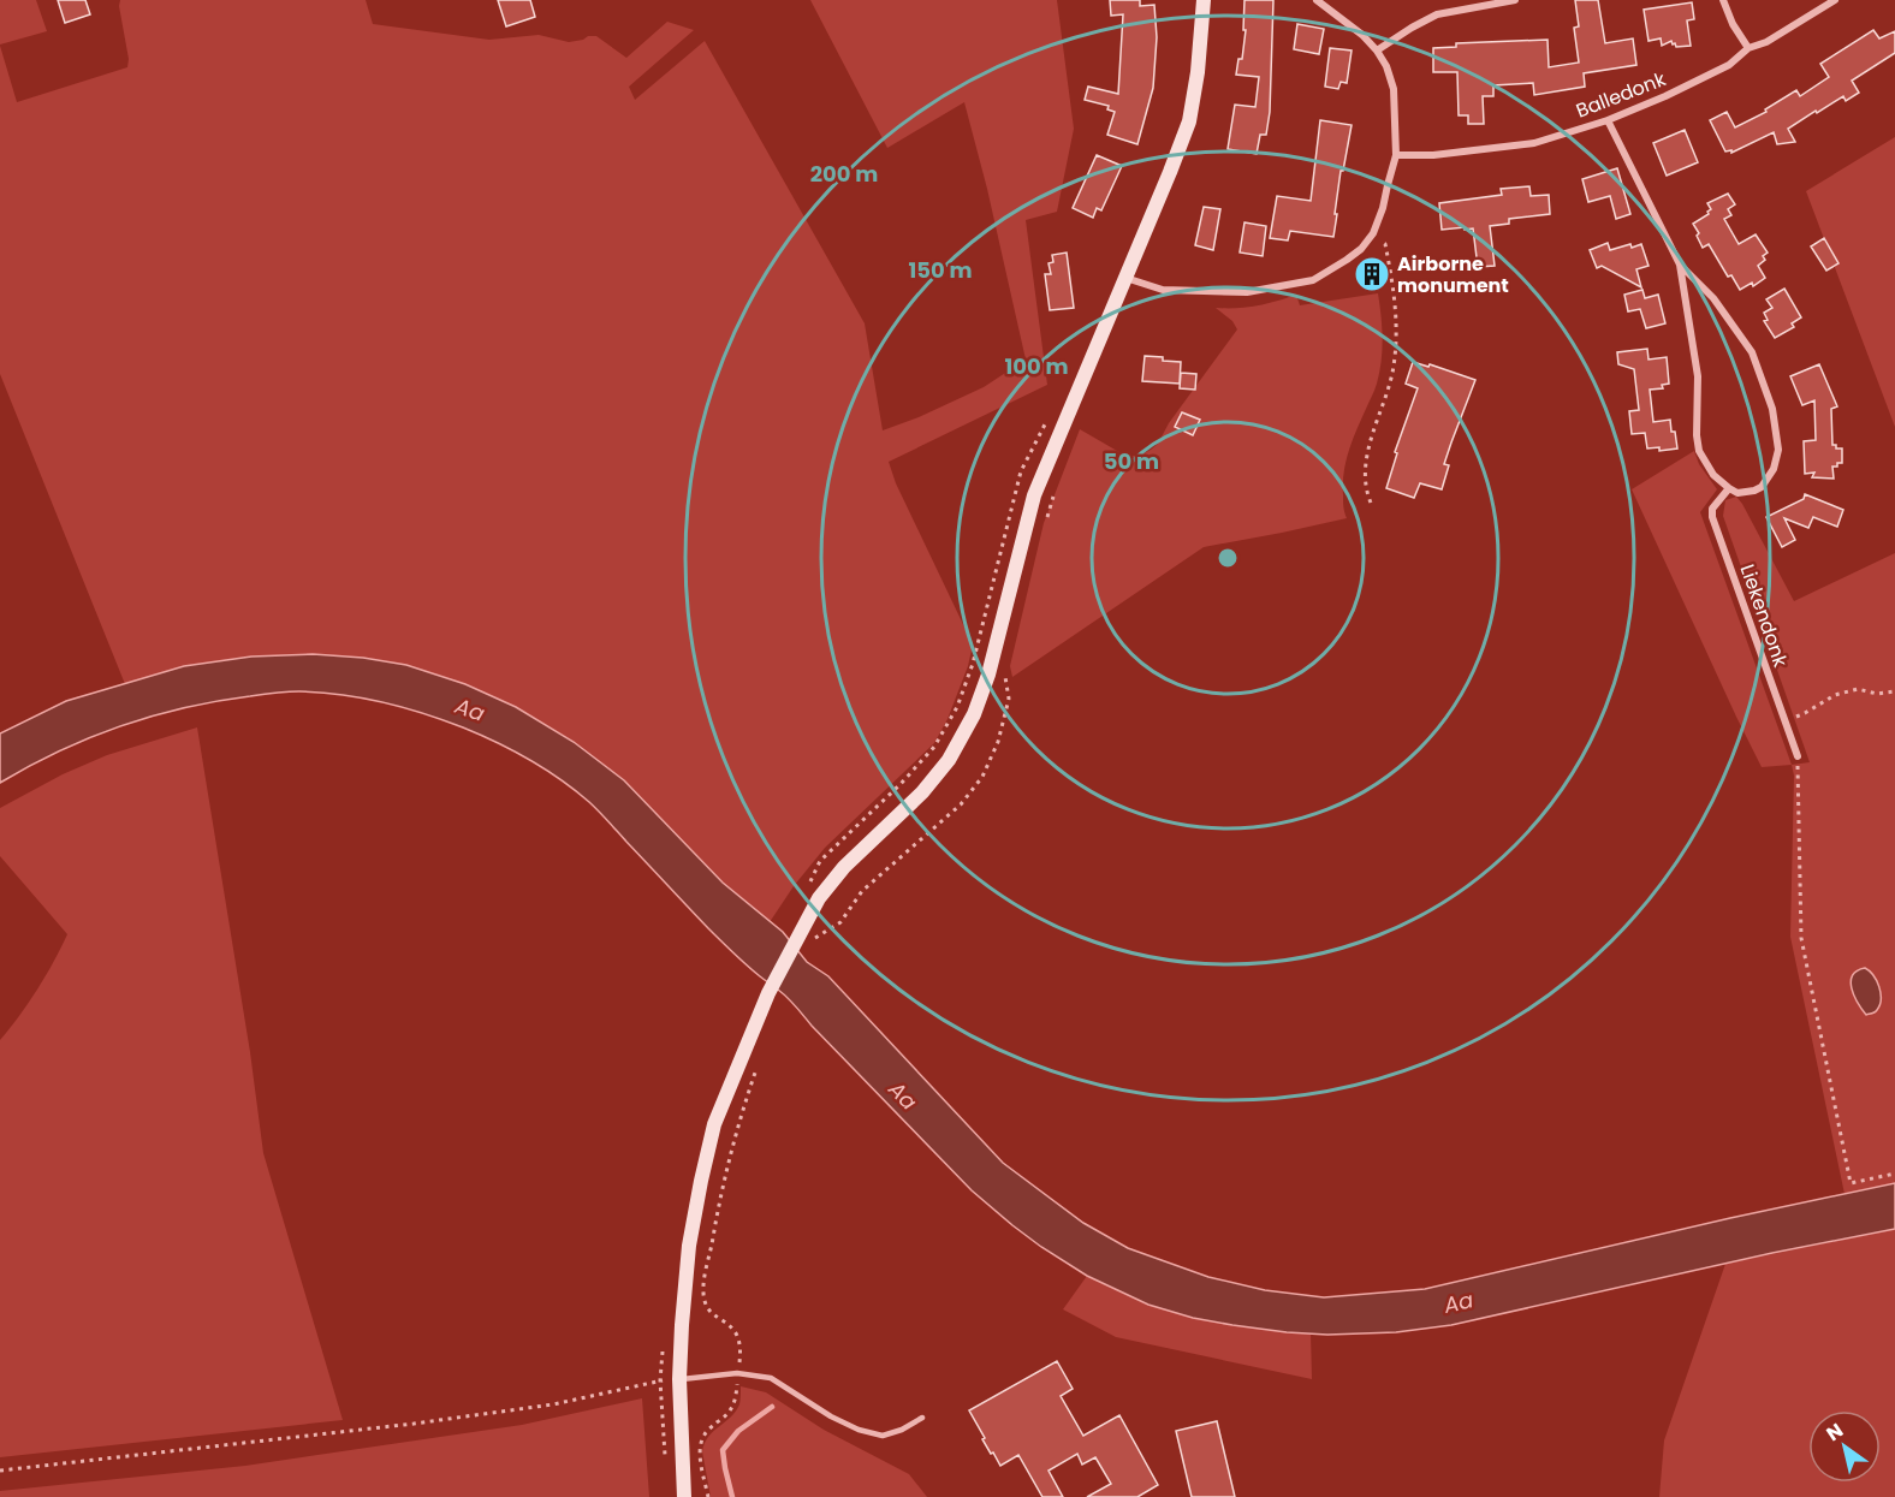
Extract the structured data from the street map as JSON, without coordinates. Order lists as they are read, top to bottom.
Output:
{
  "streets": {
    "street": ["Balledonk", "Liekendonk"]
  },
  "water": ["Aa"],
  "places": {
    "building": ["Airborne monument"]
  },
  "north": "top left",
  "rings": [
    "200 m",
    "150 m",
    "100 m",
    "50 m"
  ]
}
